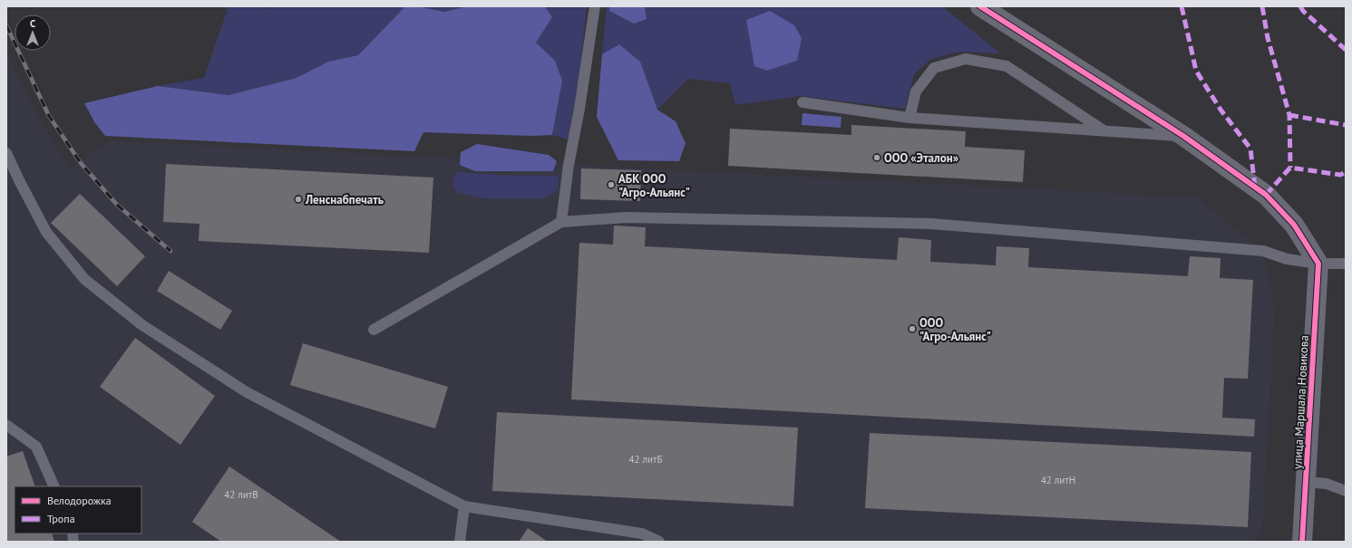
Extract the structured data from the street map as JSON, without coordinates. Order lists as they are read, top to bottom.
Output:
{
  "streets": {
    "street": ["улица Маршала Новикова"]
  },
  "places": [
    "ООО «Эталон»",
    "АБК ООО \"Агро-Альянс\"",
    "Ленснабпечать",
    "ООО \"Агро-Альянс\""
  ],
  "house_numbers": ["42 литБ", "42 литН", "42 литВ"],
  "legend": ["Велодорожка", "Тропа"],
  "north": "top"
}
